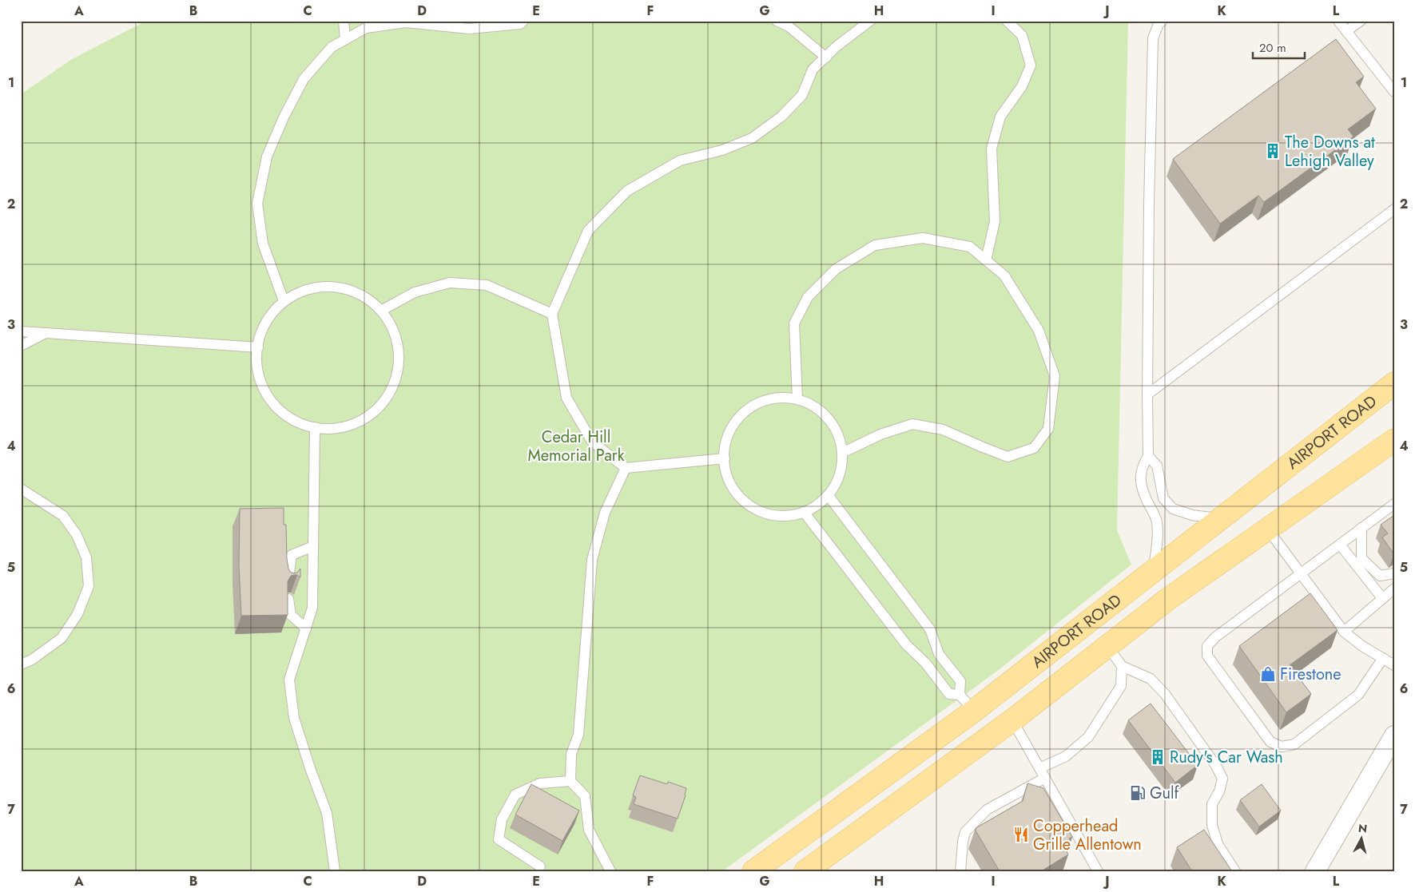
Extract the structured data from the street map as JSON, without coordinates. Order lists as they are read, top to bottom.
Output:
{
  "streets": {
    "main road": ["AIRPORT ROAD"]
  },
  "parks": ["Cedar Hill Memorial Park"],
  "places": {
    "building": ["The Downs at Lehigh Valley", "Rudy's Car Wash"],
    "shop": ["Firestone"],
    "fuel station": ["Gulf"],
    "restaurant": ["Copperhead Grille Allentown"]
  },
  "scale_bar": "20 m",
  "north": "top",
  "grid": {
    "columns": [
      "A",
      "B",
      "C",
      "D",
      "E",
      "F",
      "G",
      "H",
      "I",
      "J",
      "K",
      "L"
    ],
    "rows": [
      "1",
      "2",
      "3",
      "4",
      "5",
      "6",
      "7"
    ]
  }
}
